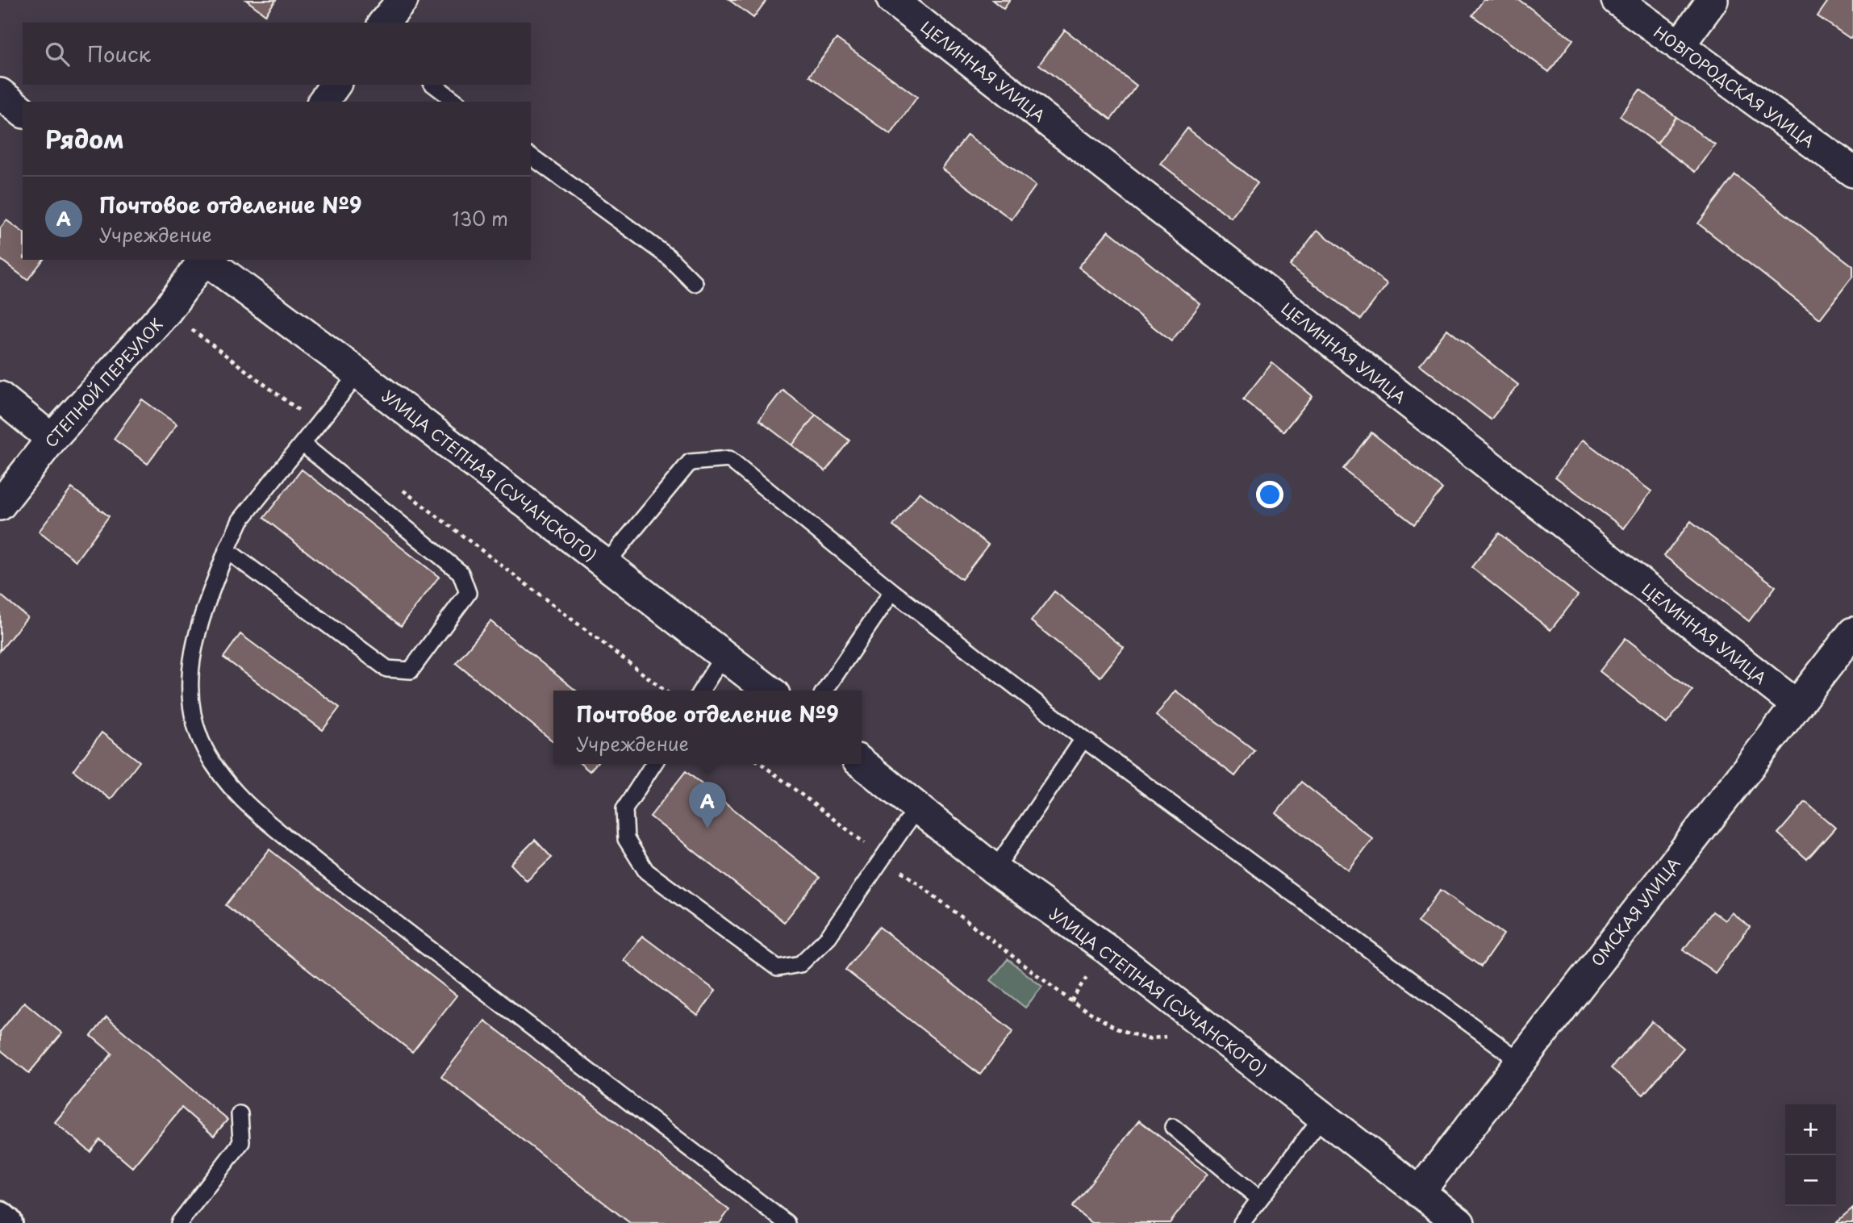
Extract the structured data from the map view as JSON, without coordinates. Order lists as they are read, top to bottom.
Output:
{
  "streets": {
    "street": [
      "ЦЕЛИННАЯ УЛИЦА",
      "НОВГОРОДСКАЯ УЛИЦА",
      "СТЕПНОЙ ПЕРЕУЛОК",
      "УЛИЦА СТЕПНАЯ (СУЧАНСКОГО)",
      "ОМСКАЯ УЛИЦА"
    ]
  },
  "crossings": [
    ["ЦЕЛИННАЯ УЛИЦА", "ОМСКАЯ УЛИЦА"],
    ["УЛИЦА СТЕПНАЯ (СУЧАНСКОГО)", "ОМСКАЯ УЛИЦА"]
  ],
  "page": {
    "search": "Поиск",
    "heading": "Рядом",
    "list": [
      {
        "mark": "A",
        "name": "Почтовое отделение №9",
        "note": "Учреждение",
        "value": "130 m"
      }
    ],
    "popup": ["Почтовое отделение №9", "Учреждение"],
    "pins": "A",
    "map_buttons": ["+", "−"]
  }
}
